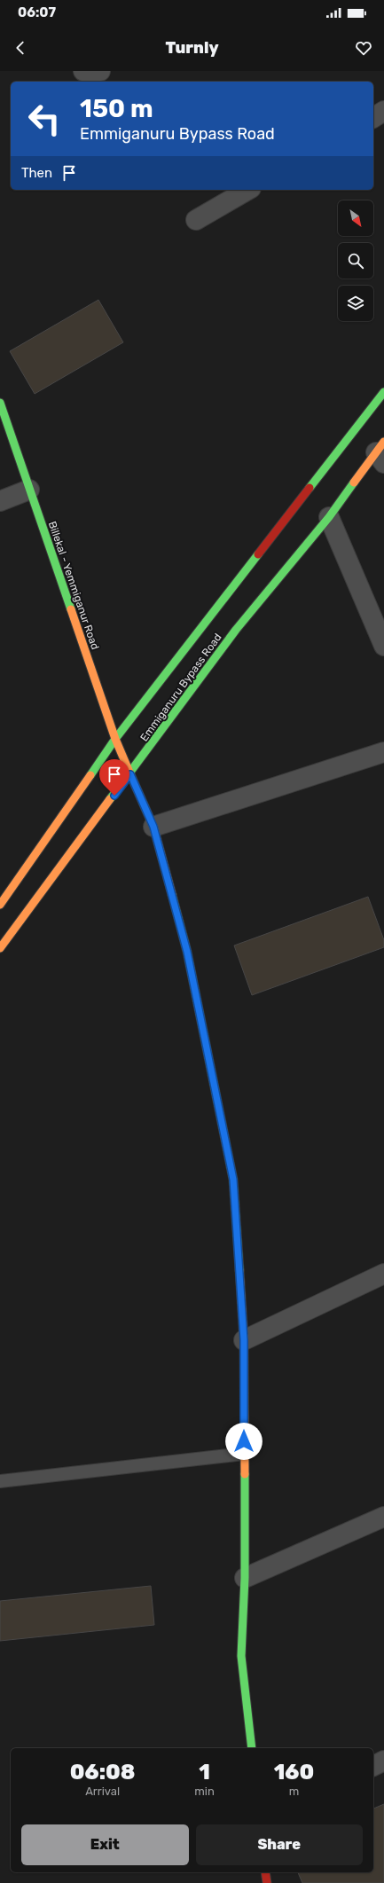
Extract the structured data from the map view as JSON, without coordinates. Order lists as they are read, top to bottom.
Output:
{
  "streets": {
    "main road": ["Billekal - Yemmiganur Road", "Emmiganuru Bypass Road"]
  },
  "crossings": [
    ["Billekal - Yemmiganur Road", "Emmiganuru Bypass Road"]
  ],
  "north": "bottom right",
  "page": {
    "status": "06:07",
    "header": "Turnly",
    "turn": ["150 m", "Emmiganuru Bypass Road"],
    "then": "Then",
    "eta": [
      "06:08",
      "Arrival",
      "1",
      "min",
      "160",
      "m"
    ],
    "buttons": ["Exit", "Share"]
  }
}
